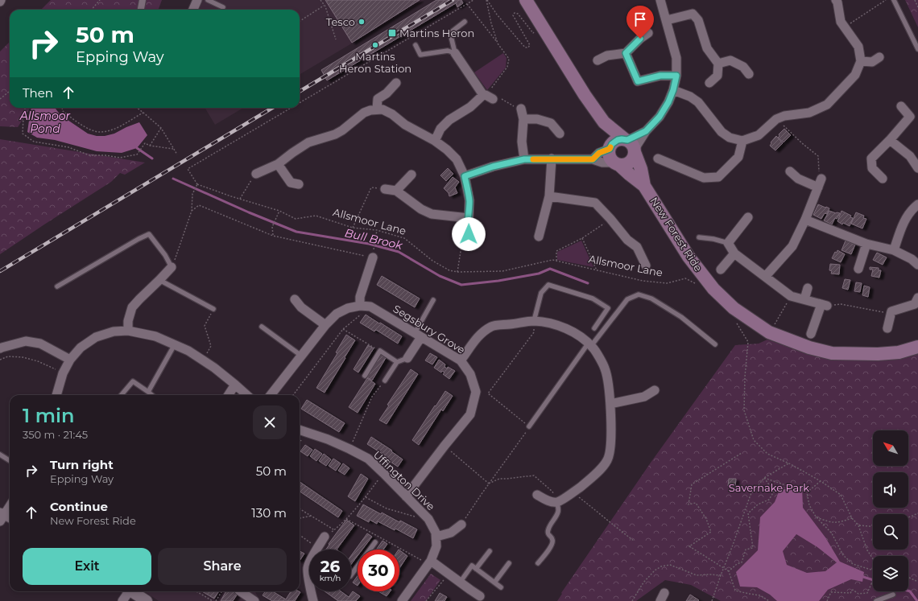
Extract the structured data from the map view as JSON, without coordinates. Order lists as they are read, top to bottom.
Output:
{
  "streets": {
    "main road": ["New Forest Ride"],
    "street": ["Segsbury Grove", "Uffington Drive"],
    "path": ["Allsmoor Lane"]
  },
  "crossings": [
    ["Segsbury Grove", "Uffington Drive"]
  ],
  "water": ["Allsmoor Pond", "Bull Brook"],
  "parks": ["Savernake Park"],
  "places": {
    "other": ["Tesco", "Martins Heron Station"],
    "transit": ["Martins Heron"]
  },
  "north": "top left",
  "page": {
    "turn": ["50 m", "Epping Way"],
    "then": "Then",
    "heading": ["1 min", "350 m · 21:45"],
    "list": [
      {
        "name": "Turn right",
        "note": "Epping Way",
        "value": "50 m"
      },
      {
        "name": "Continue",
        "note": "New Forest Ride",
        "value": "130 m"
      }
    ],
    "buttons": ["Exit", "Share"],
    "speed": "26 km/h",
    "limit": "30"
  }
}
